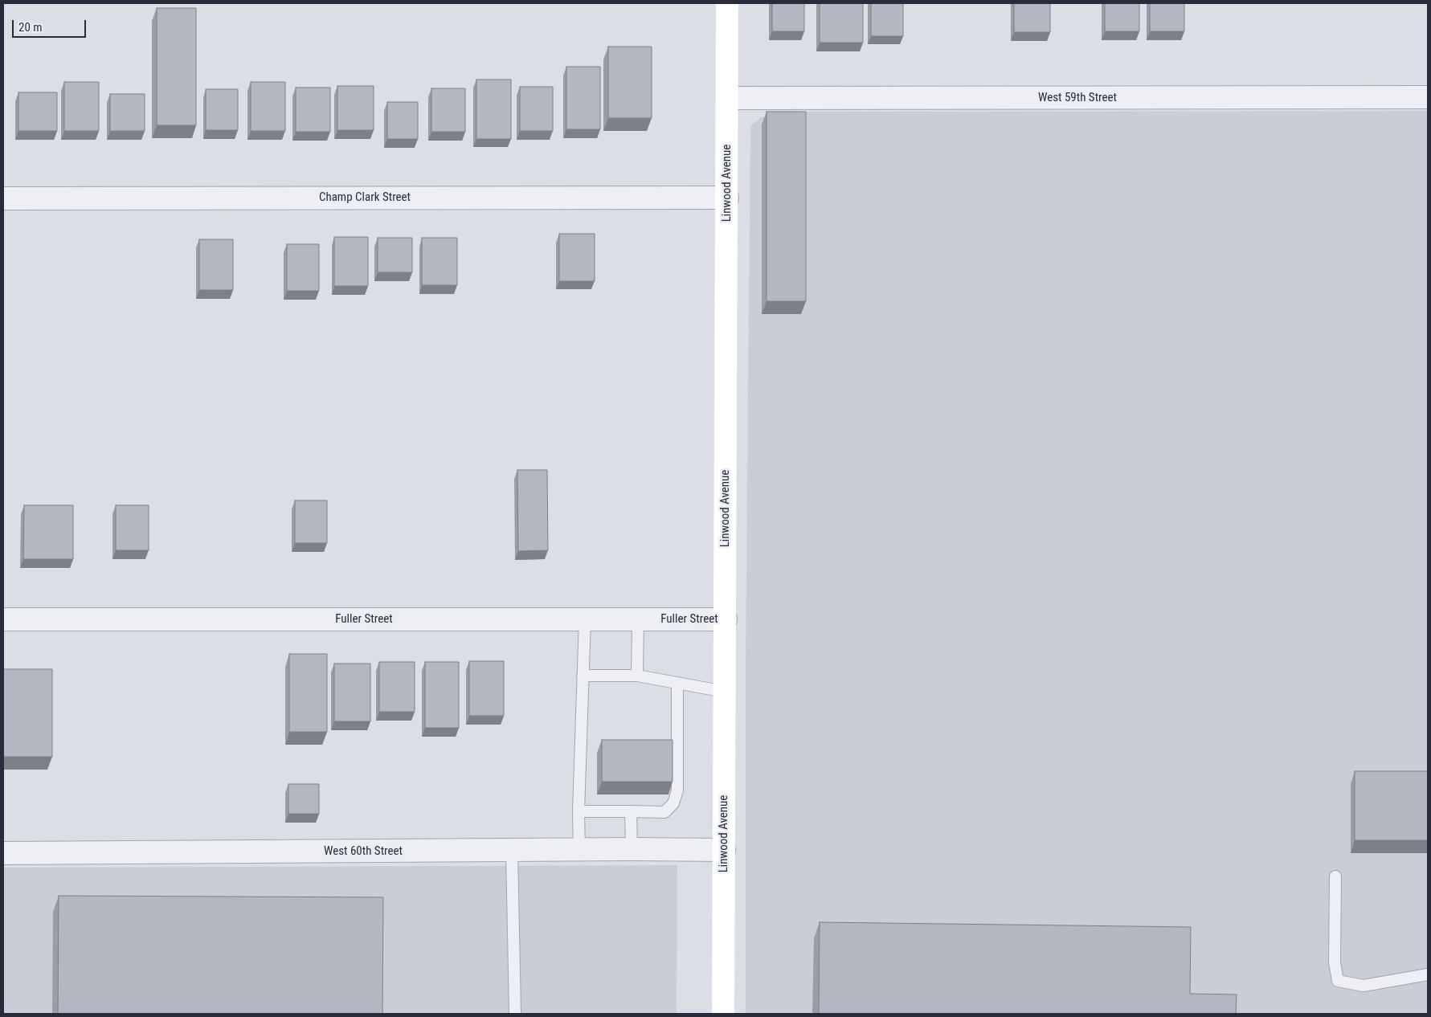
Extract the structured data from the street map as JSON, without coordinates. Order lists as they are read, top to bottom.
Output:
{
  "streets": {
    "main road": ["Linwood Avenue"],
    "street": [
      "West 59th Street",
      "Champ Clark Street",
      "Fuller Street",
      "West 60th Street"
    ]
  },
  "crossings": [
    ["West 59th Street", "Linwood Avenue"],
    ["Linwood Avenue", "Champ Clark Street"],
    ["Linwood Avenue", "Fuller Street"],
    ["Linwood Avenue", "West 60th Street"]
  ],
  "scale_bar": "20 m"
}
